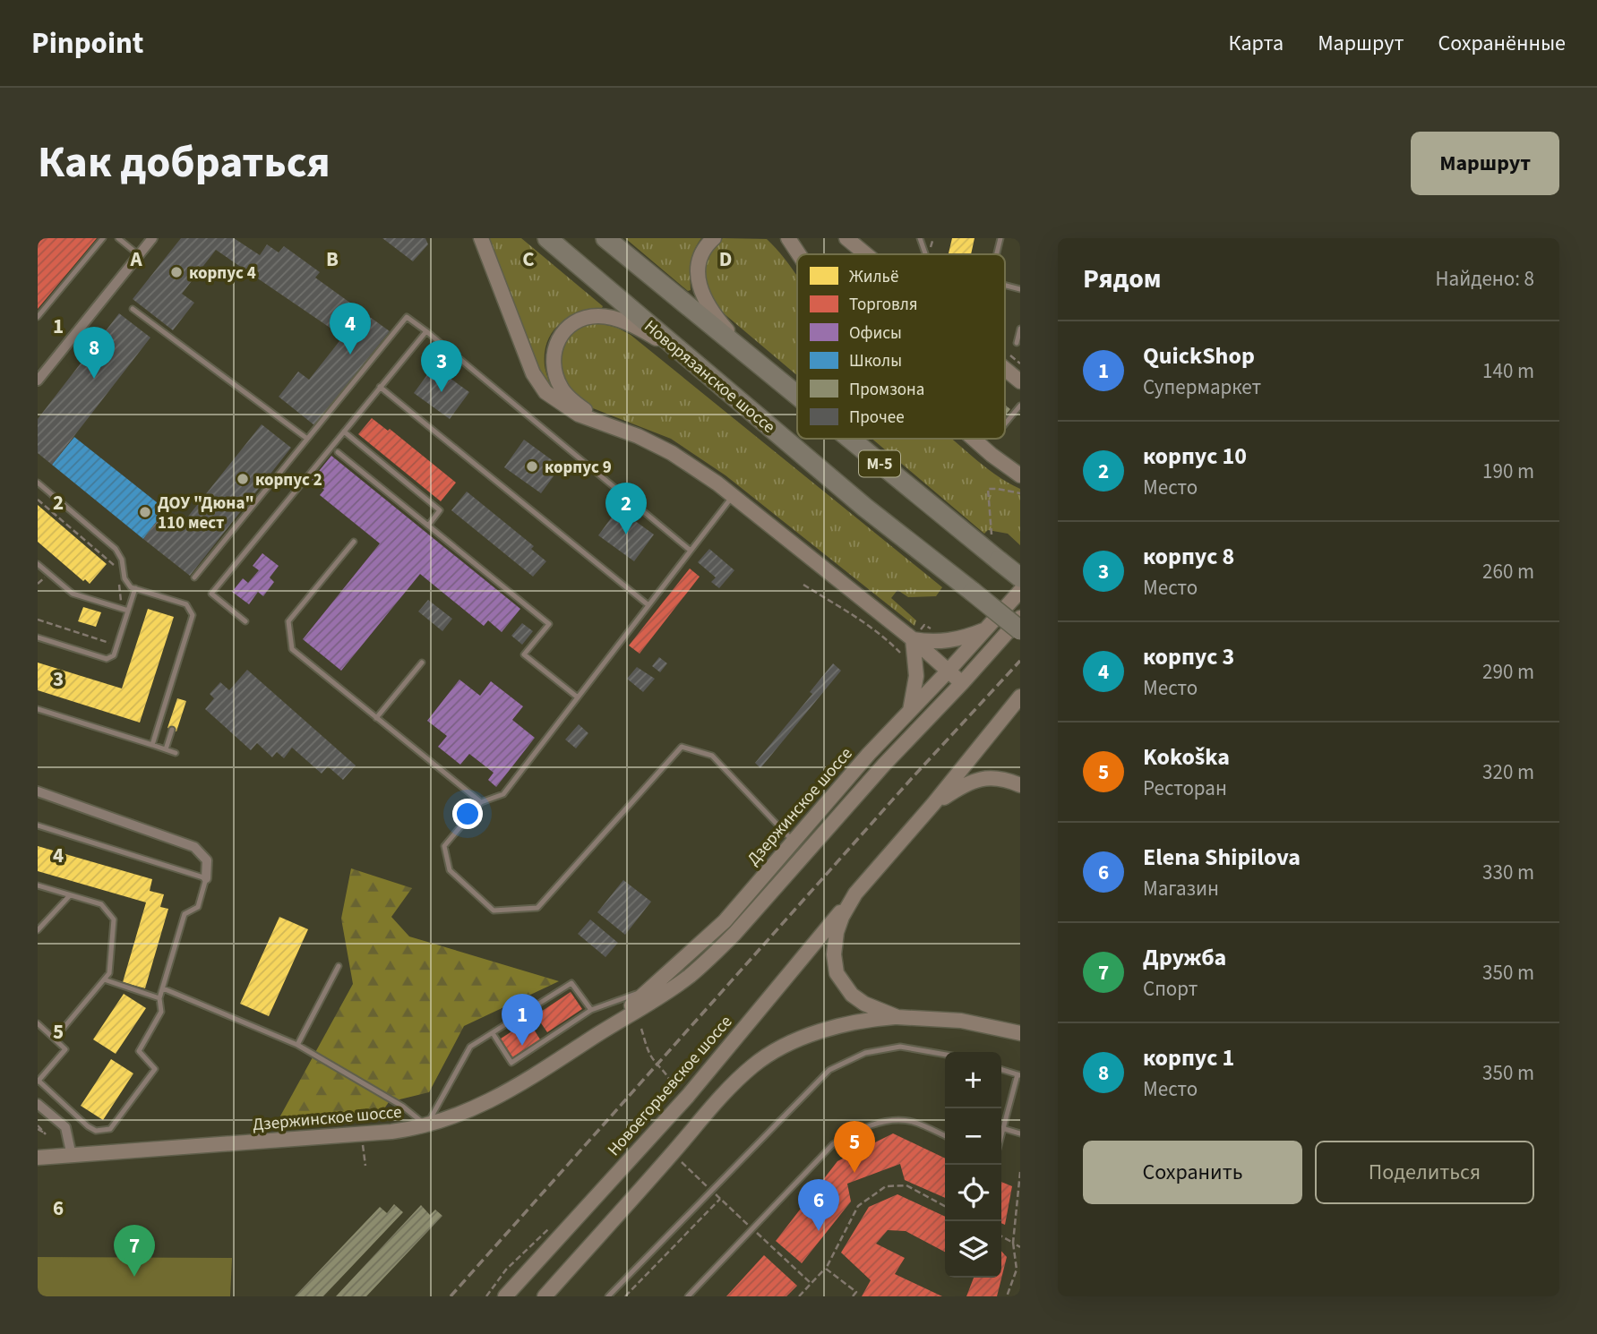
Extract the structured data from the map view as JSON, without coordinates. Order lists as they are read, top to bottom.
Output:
{
  "streets": {
    "highway": ["Новорязанское шоссе", "М-5"],
    "main road": ["Дзержинское шоссе", "Новоегорьевское шоссе"]
  },
  "crossings": [
    ["Новорязанское шоссе", "М-5"],
    ["М-5", "Дзержинское шоссе"]
  ],
  "places": [
    "корпус 4",
    "корпус 9",
    "корпус 2",
    "ДОУ \"Дюна\" 110 мест"
  ],
  "legend": [
    "Жильё",
    "Торговля",
    "Офисы",
    "Школы",
    "Промзона",
    "Прочее"
  ],
  "page": {
    "header": "Pinpoint",
    "nav": ["Карта", "Маршрут", "Сохранённые"],
    "title": "Как добраться",
    "buttons": [
      "Маршрут",
      ["Сохранить", "Поделиться"]
    ],
    "heading": ["Рядом", "Найдено: 8"],
    "pins": [
      "4",
      "8",
      "3",
      "2",
      "1",
      "5",
      "6",
      "7"
    ],
    "list": [
      {
        "mark": "1",
        "name": "QuickShop",
        "note": "Супермаркет",
        "value": "140 m"
      },
      {
        "mark": "2",
        "name": "корпус 10",
        "note": "Место",
        "value": "190 m"
      },
      {
        "mark": "3",
        "name": "корпус 8",
        "note": "Место",
        "value": "260 m"
      },
      {
        "mark": "4",
        "name": "корпус 3",
        "note": "Место",
        "value": "290 m"
      },
      {
        "mark": "5",
        "name": "Kokoška",
        "note": "Ресторан",
        "value": "320 m"
      },
      {
        "mark": "6",
        "name": "Elena Shipilova",
        "note": "Магазин",
        "value": "330 m"
      },
      {
        "mark": "7",
        "name": "Дружба",
        "note": "Спорт",
        "value": "350 m"
      },
      {
        "mark": "8",
        "name": "корпус 1",
        "note": "Место",
        "value": "350 m"
      }
    ],
    "map_buttons": ["+", "−"]
  },
  "grid": {
    "columns": [
      "A",
      "B",
      "C",
      "D"
    ],
    "rows": [
      "1",
      "2",
      "3",
      "4",
      "5",
      "6"
    ]
  }
}
